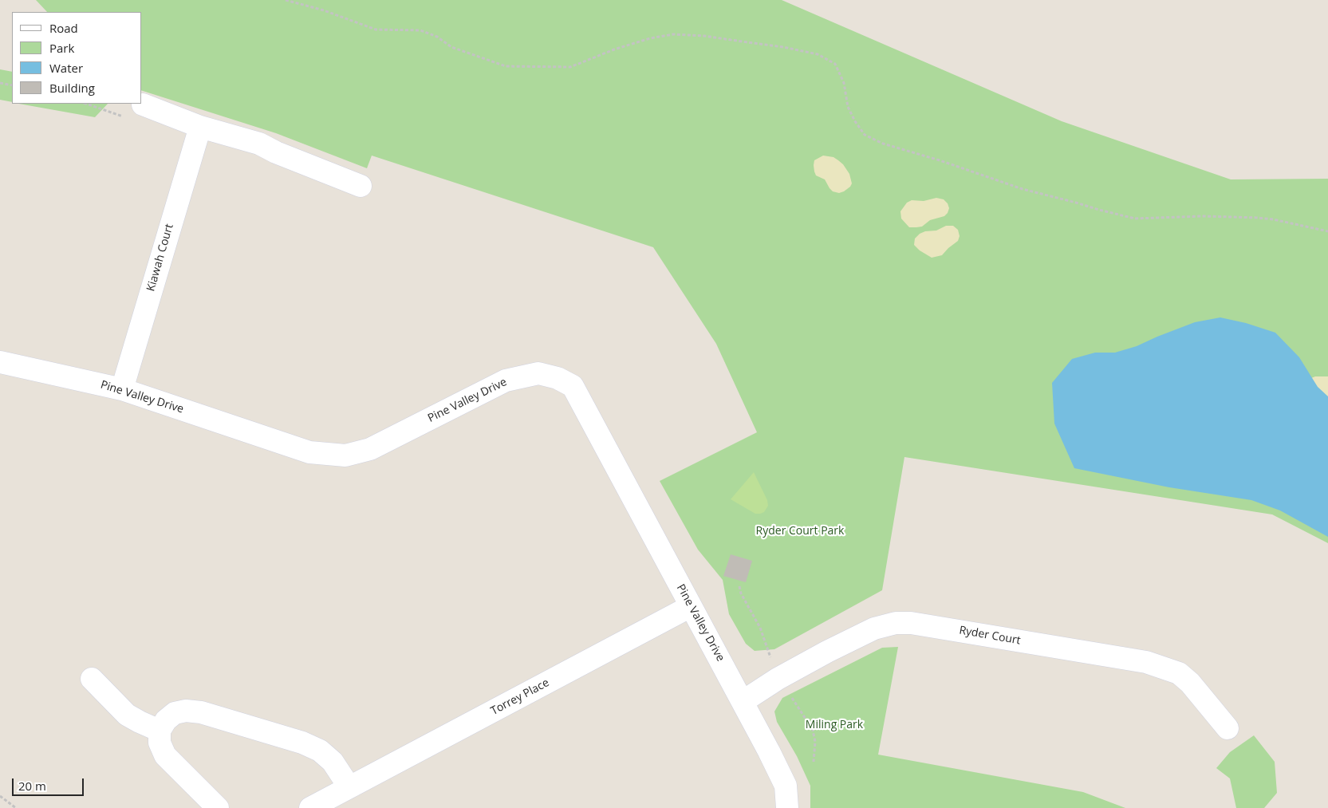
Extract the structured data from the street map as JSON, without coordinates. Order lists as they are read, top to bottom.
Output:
{
  "streets": {
    "street": [
      "Kiawah Court",
      "Pine Valley Drive",
      "Ryder Court",
      "Torrey Place"
    ]
  },
  "crossings": [
    ["Kiawah Court", "Pine Valley Drive"],
    ["Pine Valley Drive", "Ryder Court"],
    ["Pine Valley Drive", "Torrey Place"]
  ],
  "parks": ["Ryder Court Park", "Miling Park"],
  "legend": [
    "Road",
    "Park",
    "Water",
    "Building"
  ],
  "scale_bar": "20 m"
}
